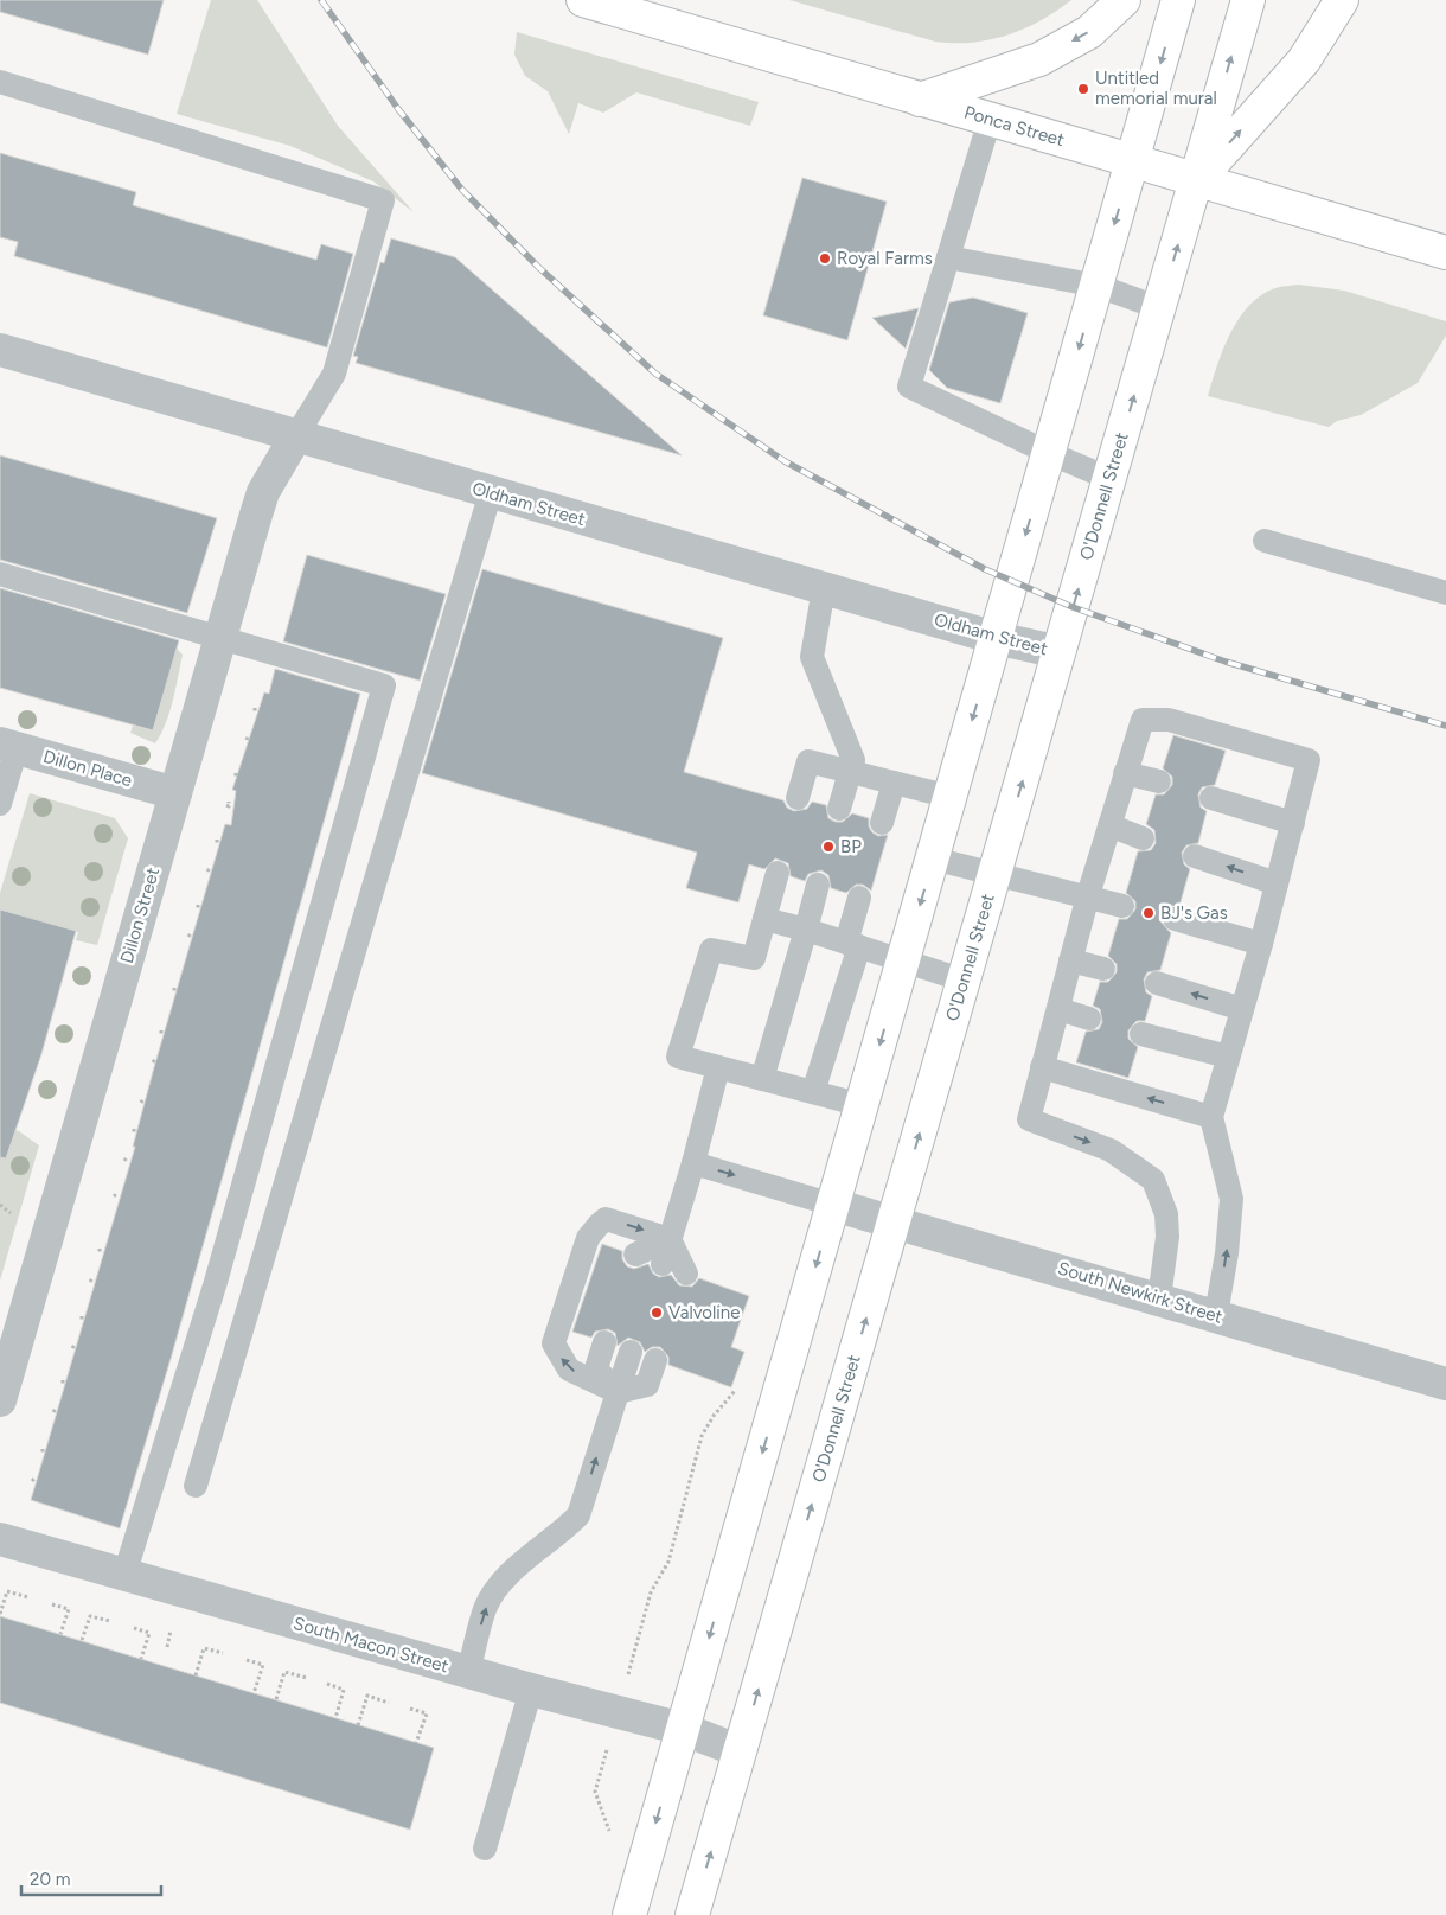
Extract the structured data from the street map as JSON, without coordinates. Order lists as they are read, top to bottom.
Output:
{
  "streets": {
    "main road": ["Ponca Street", "O'Donnell Street"],
    "street": [
      "Oldham Street",
      "Dillon Place",
      "Dillon Street",
      "South Newkirk Street",
      "South Macon Street"
    ]
  },
  "crossings": [
    ["Ponca Street", "O'Donnell Street"],
    ["O'Donnell Street", "Oldham Street"],
    ["O'Donnell Street", "South Newkirk Street"],
    ["O'Donnell Street", "South Macon Street"],
    ["Oldham Street", "Dillon Street"],
    ["Dillon Place", "Dillon Street"]
  ],
  "places": [
    "Untitled memorial mural",
    "Royal Farms",
    "BP",
    "BJ's Gas",
    "Valvoline"
  ],
  "scale_bar": "20 m"
}
